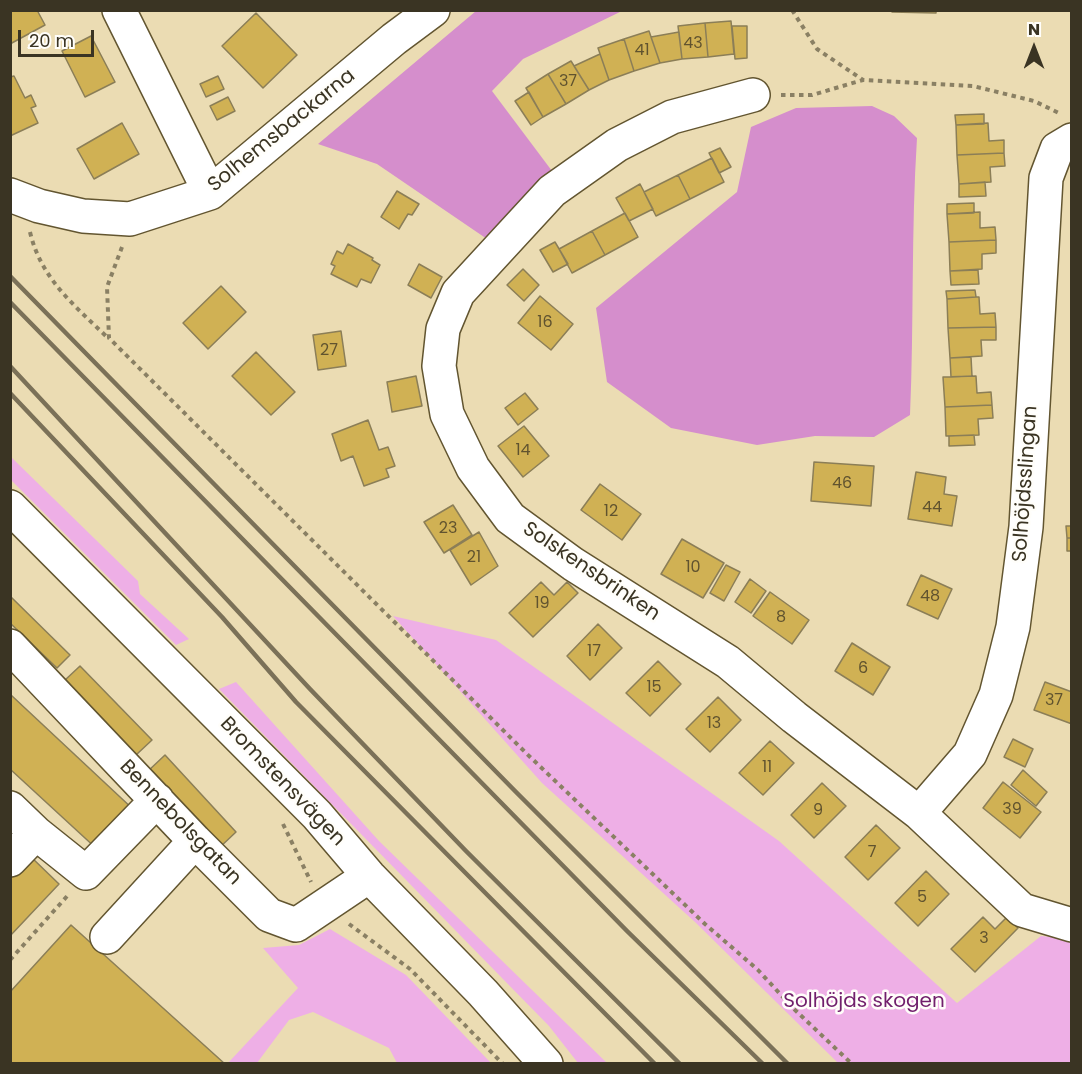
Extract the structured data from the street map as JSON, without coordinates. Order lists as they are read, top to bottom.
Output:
{
  "streets": {
    "street": [
      "Solhemsbackarna",
      "Solhöjdsslingan",
      "Solskensbrinken",
      "Bromstensvägen",
      "Bennebolsgatan"
    ]
  },
  "crossings": [
    ["Solhöjdsslingan", "Solskensbrinken"],
    ["Bromstensvägen", "Bennebolsgatan"]
  ],
  "parks": ["Solhöjds skogen"],
  "house_numbers": [
    "43",
    "41",
    "37",
    "16",
    "27",
    "14",
    "46",
    "44",
    "12",
    "23",
    "21",
    "10",
    "48",
    "19",
    "8",
    "17",
    "6",
    "15",
    "37",
    "13",
    "11",
    "39",
    "9",
    "7",
    "5",
    "3"
  ],
  "scale_bar": "20 m",
  "north": "top"
}
